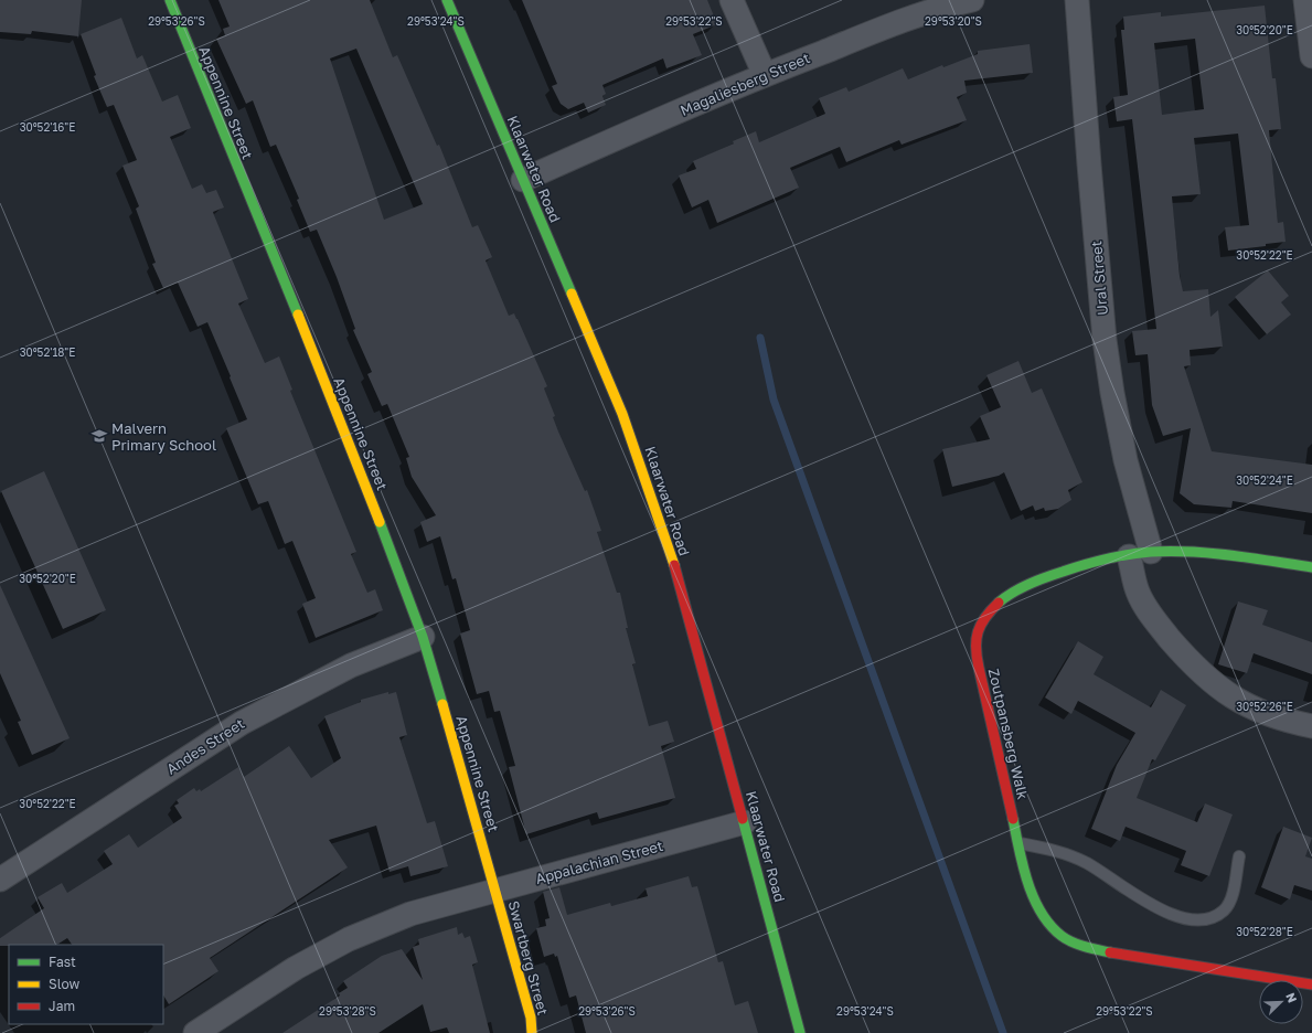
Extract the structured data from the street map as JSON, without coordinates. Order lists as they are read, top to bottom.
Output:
{
  "streets": {
    "street": [
      "Magaliesberg Street",
      "Appennine Street",
      "Klaarwater Road",
      "Ural Street",
      "Zoutpansberg Walk",
      "Andes Street",
      "Appalachian Street",
      "Swartberg Street"
    ]
  },
  "crossings": [
    ["Magaliesberg Street", "Klaarwater Road"],
    ["Appennine Street", "Andes Street"],
    ["Appennine Street", "Appalachian Street"],
    ["Appennine Street", "Swartberg Street"],
    ["Klaarwater Road", "Appalachian Street"],
    ["Ural Street", "Zoutpansberg Walk"],
    ["Appalachian Street", "Swartberg Street"]
  ],
  "places": {
    "school or university": ["Malvern Primary School"]
  },
  "legend": ["Fast", "Slow", "Jam"],
  "north": "top right",
  "coordinates": [
    "29°53'26\"S",
    "29°53'24\"S",
    "29°53'22\"S",
    "29°53'20\"S",
    "30°52'20\"E",
    "30°52'16\"E",
    "30°52'22\"E",
    "30°52'18\"E",
    "30°52'24\"E",
    "30°52'26\"E",
    "30°52'28\"E",
    "29°53'28\"S"
  ]
}
